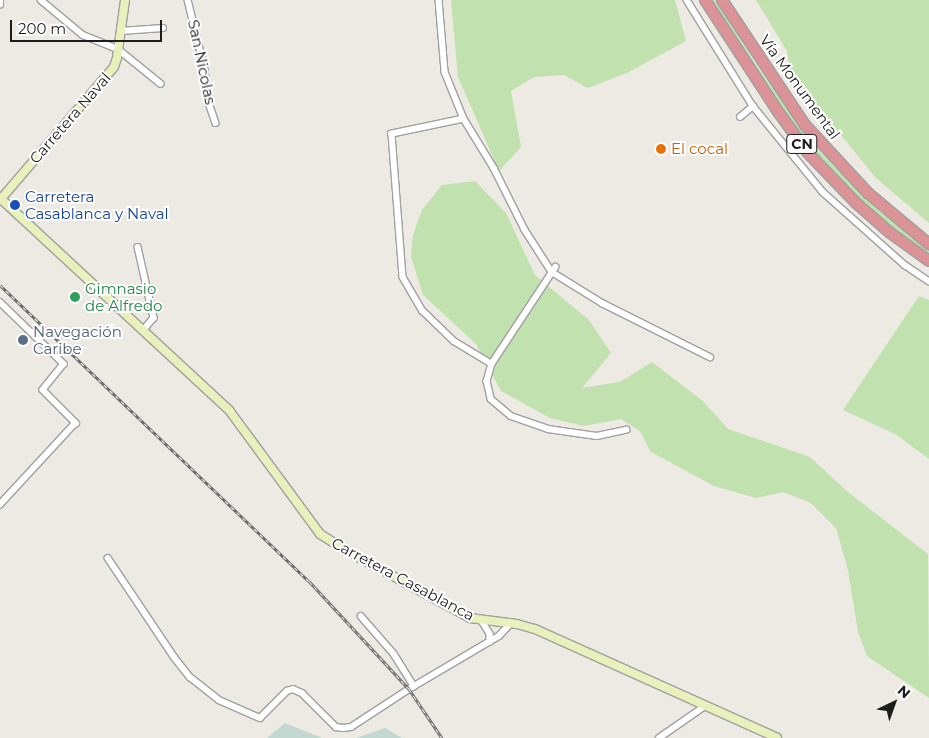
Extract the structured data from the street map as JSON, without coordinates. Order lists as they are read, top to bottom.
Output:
{
  "streets": {
    "highway": ["Vía Monumental", "CN"],
    "main road": ["Carretera Naval", "Carretera Casablanca"],
    "street": ["San Nicolas"]
  },
  "crossings": [
    ["Carretera Naval", "Carretera Casablanca"]
  ],
  "places": [
    "El cocal",
    "Carretera Casablanca y Naval",
    "Gimnasio de Alfredo",
    "Navegación Caribe"
  ],
  "scale_bar": "200 m",
  "north": "top right"
}
